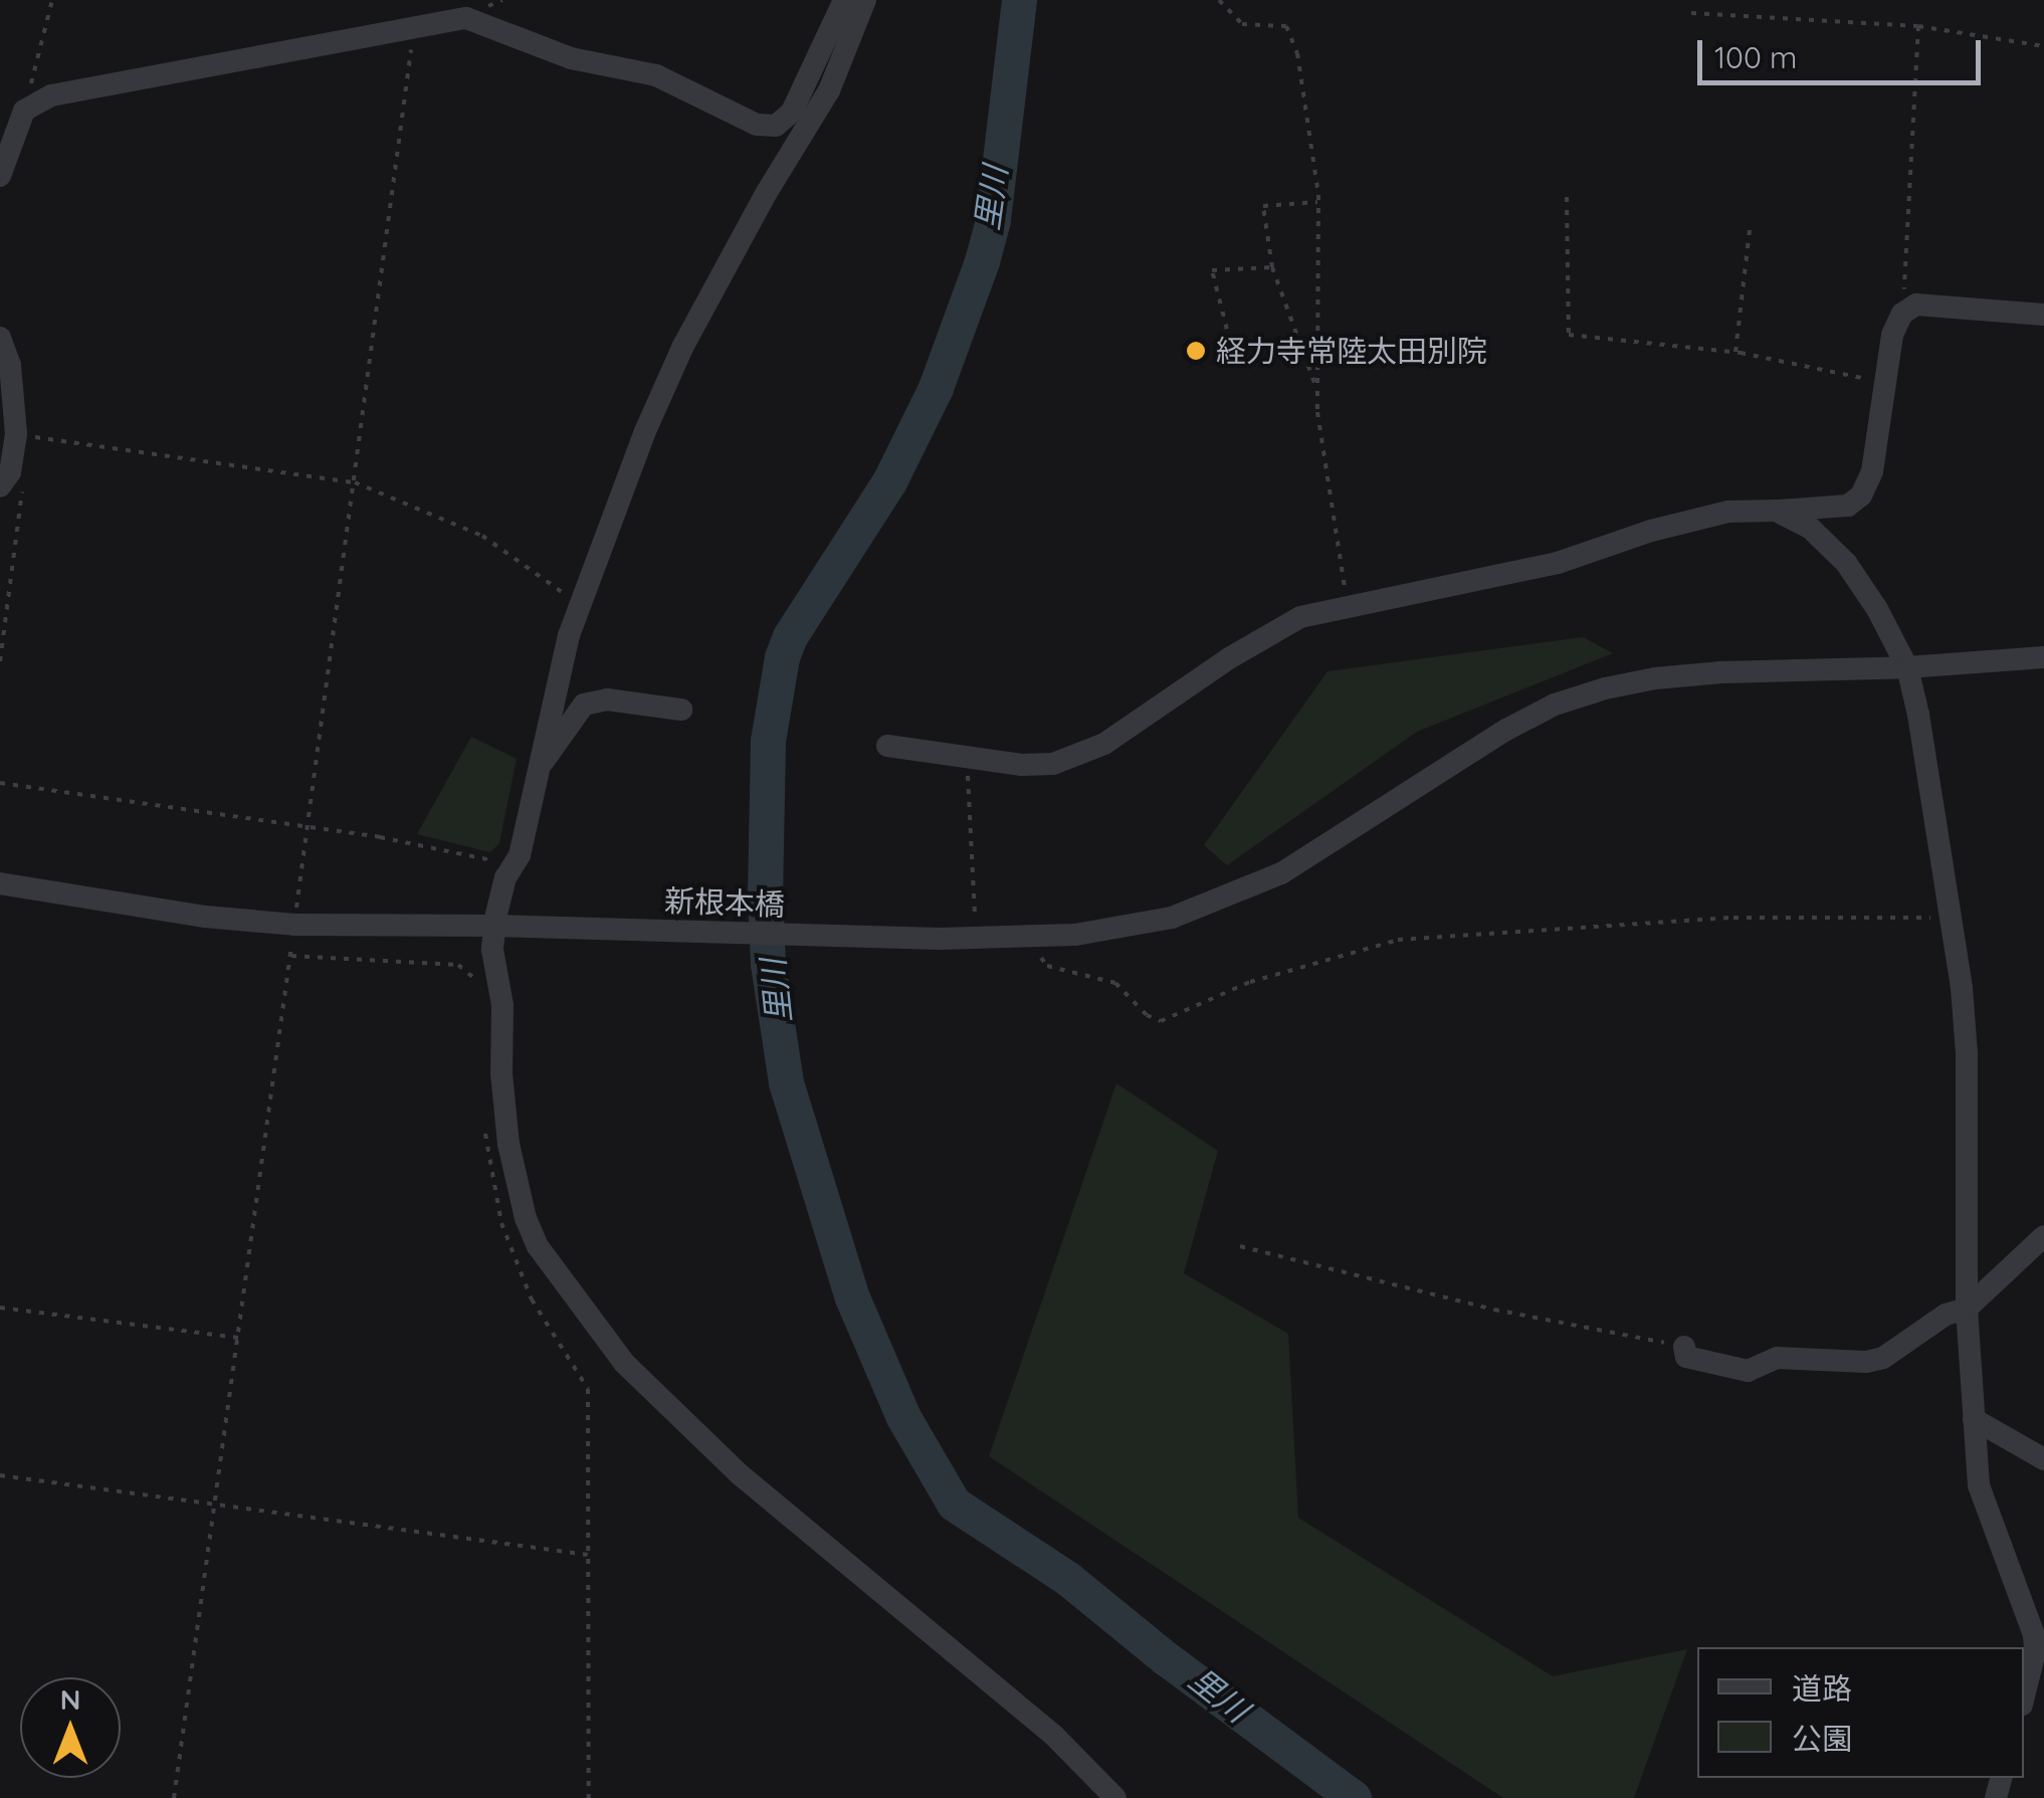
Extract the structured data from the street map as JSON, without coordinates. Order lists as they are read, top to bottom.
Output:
{
  "streets": {
    "street": ["新根本橋"]
  },
  "water": ["里川"],
  "places": ["経力寺常陸太田別院"],
  "legend": ["道路", "公園"],
  "scale_bar": "100 m",
  "north": "top"
}
